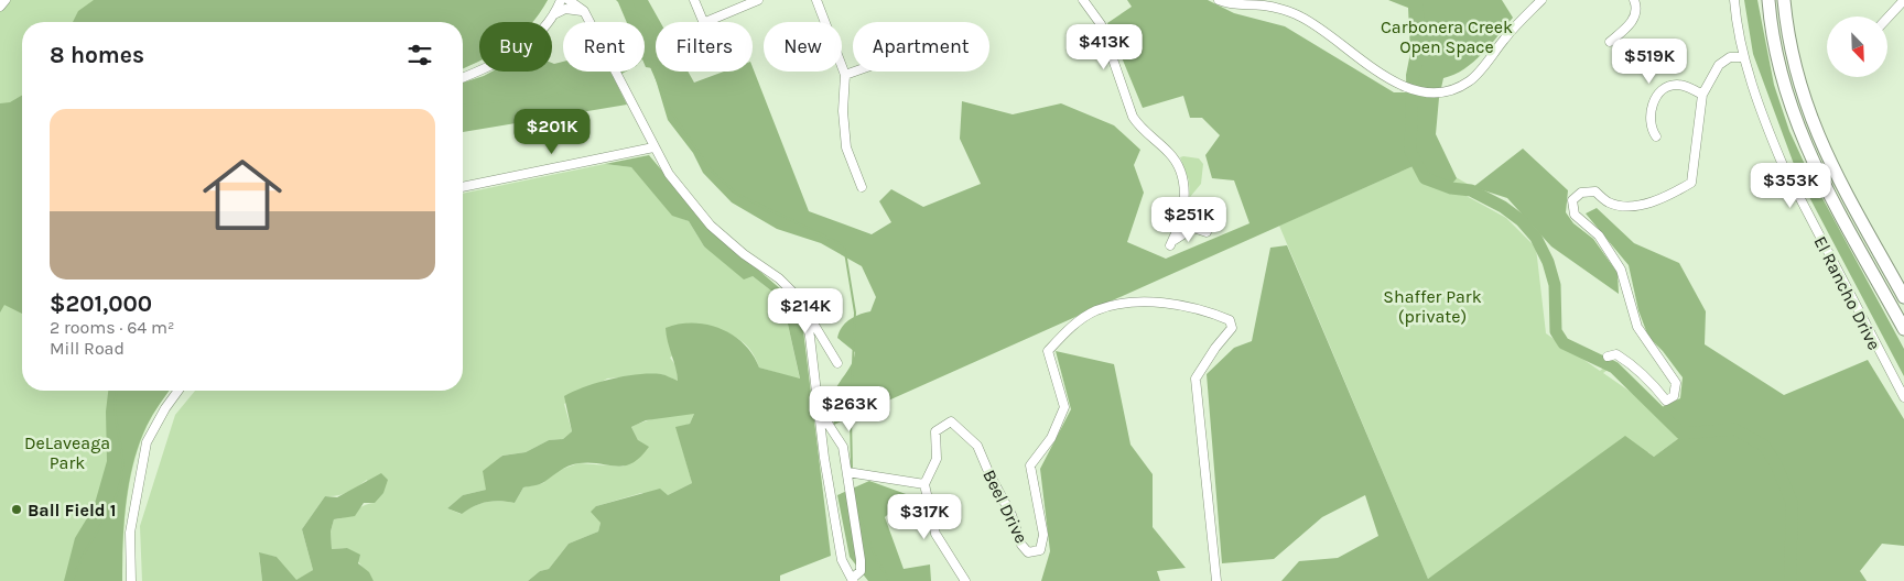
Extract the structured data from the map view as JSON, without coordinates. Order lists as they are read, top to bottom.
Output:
{
  "streets": {
    "street": ["El Rancho Drive", "Beel Drive"]
  },
  "parks": ["Carbonera Creek Open Space", "Shaffer Park (private)", "DeLaveaga Park"],
  "places": ["Ball Field 1"],
  "north": "bottom right",
  "page": {
    "chip": [
      "Buy",
      "Rent",
      "Filters",
      "New",
      "Apartment"
    ],
    "heading": "8 homes",
    "price": [
      "$413K",
      "$519K",
      "$201K",
      "$353K",
      "$251K",
      "$214K",
      "$263K",
      "$317K"
    ],
    "list": [
      {
        "name": "$201,000",
        "note": "2 rooms · 64 m² · Mill Road"
      }
    ]
  }
}
